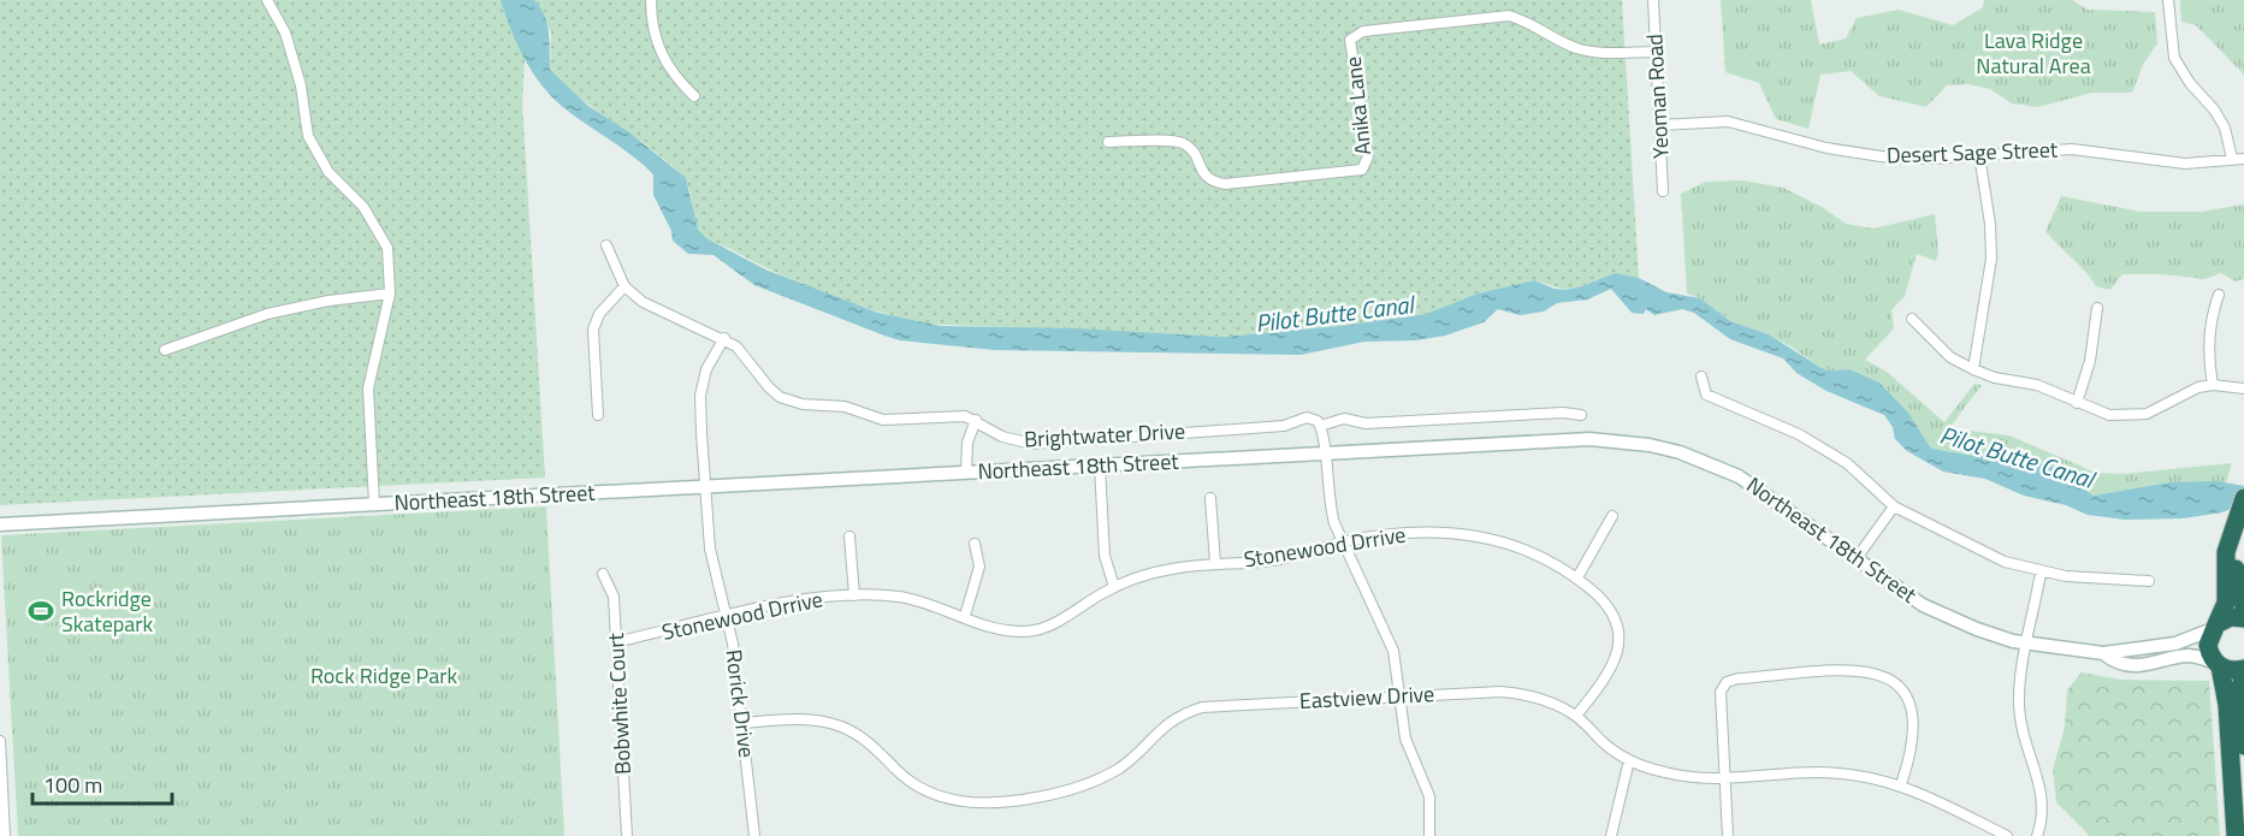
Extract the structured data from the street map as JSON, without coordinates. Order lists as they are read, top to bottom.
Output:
{
  "streets": {
    "main road": ["Northeast 18th Street"],
    "street": [
      "Yeoman Road",
      "Anika Lane",
      "Desert Sage Street",
      "Brightwater Drive",
      "Stonewood Drrive",
      "Eastview Drive",
      "Bobwhite Court",
      "Rorick Drive"
    ]
  },
  "crossings": [
    ["Yeoman Road", "Anika Lane"],
    ["Yeoman Road", "Desert Sage Street"],
    ["Brightwater Drive", "Rorick Drive"],
    ["Northeast 18th Street", "Rorick Drive"],
    ["Stonewood Drrive", "Eastview Drive"],
    ["Stonewood Drrive", "Bobwhite Court"],
    ["Stonewood Drrive", "Rorick Drive"],
    ["Eastview Drive", "Rorick Drive"]
  ],
  "water": ["Pilot Butte Canal"],
  "parks": ["Lava Ridge Natural Area", "Rock Ridge Park"],
  "places": {
    "sports": ["Rockridge Skatepark"]
  },
  "scale_bar": "100 m"
}
